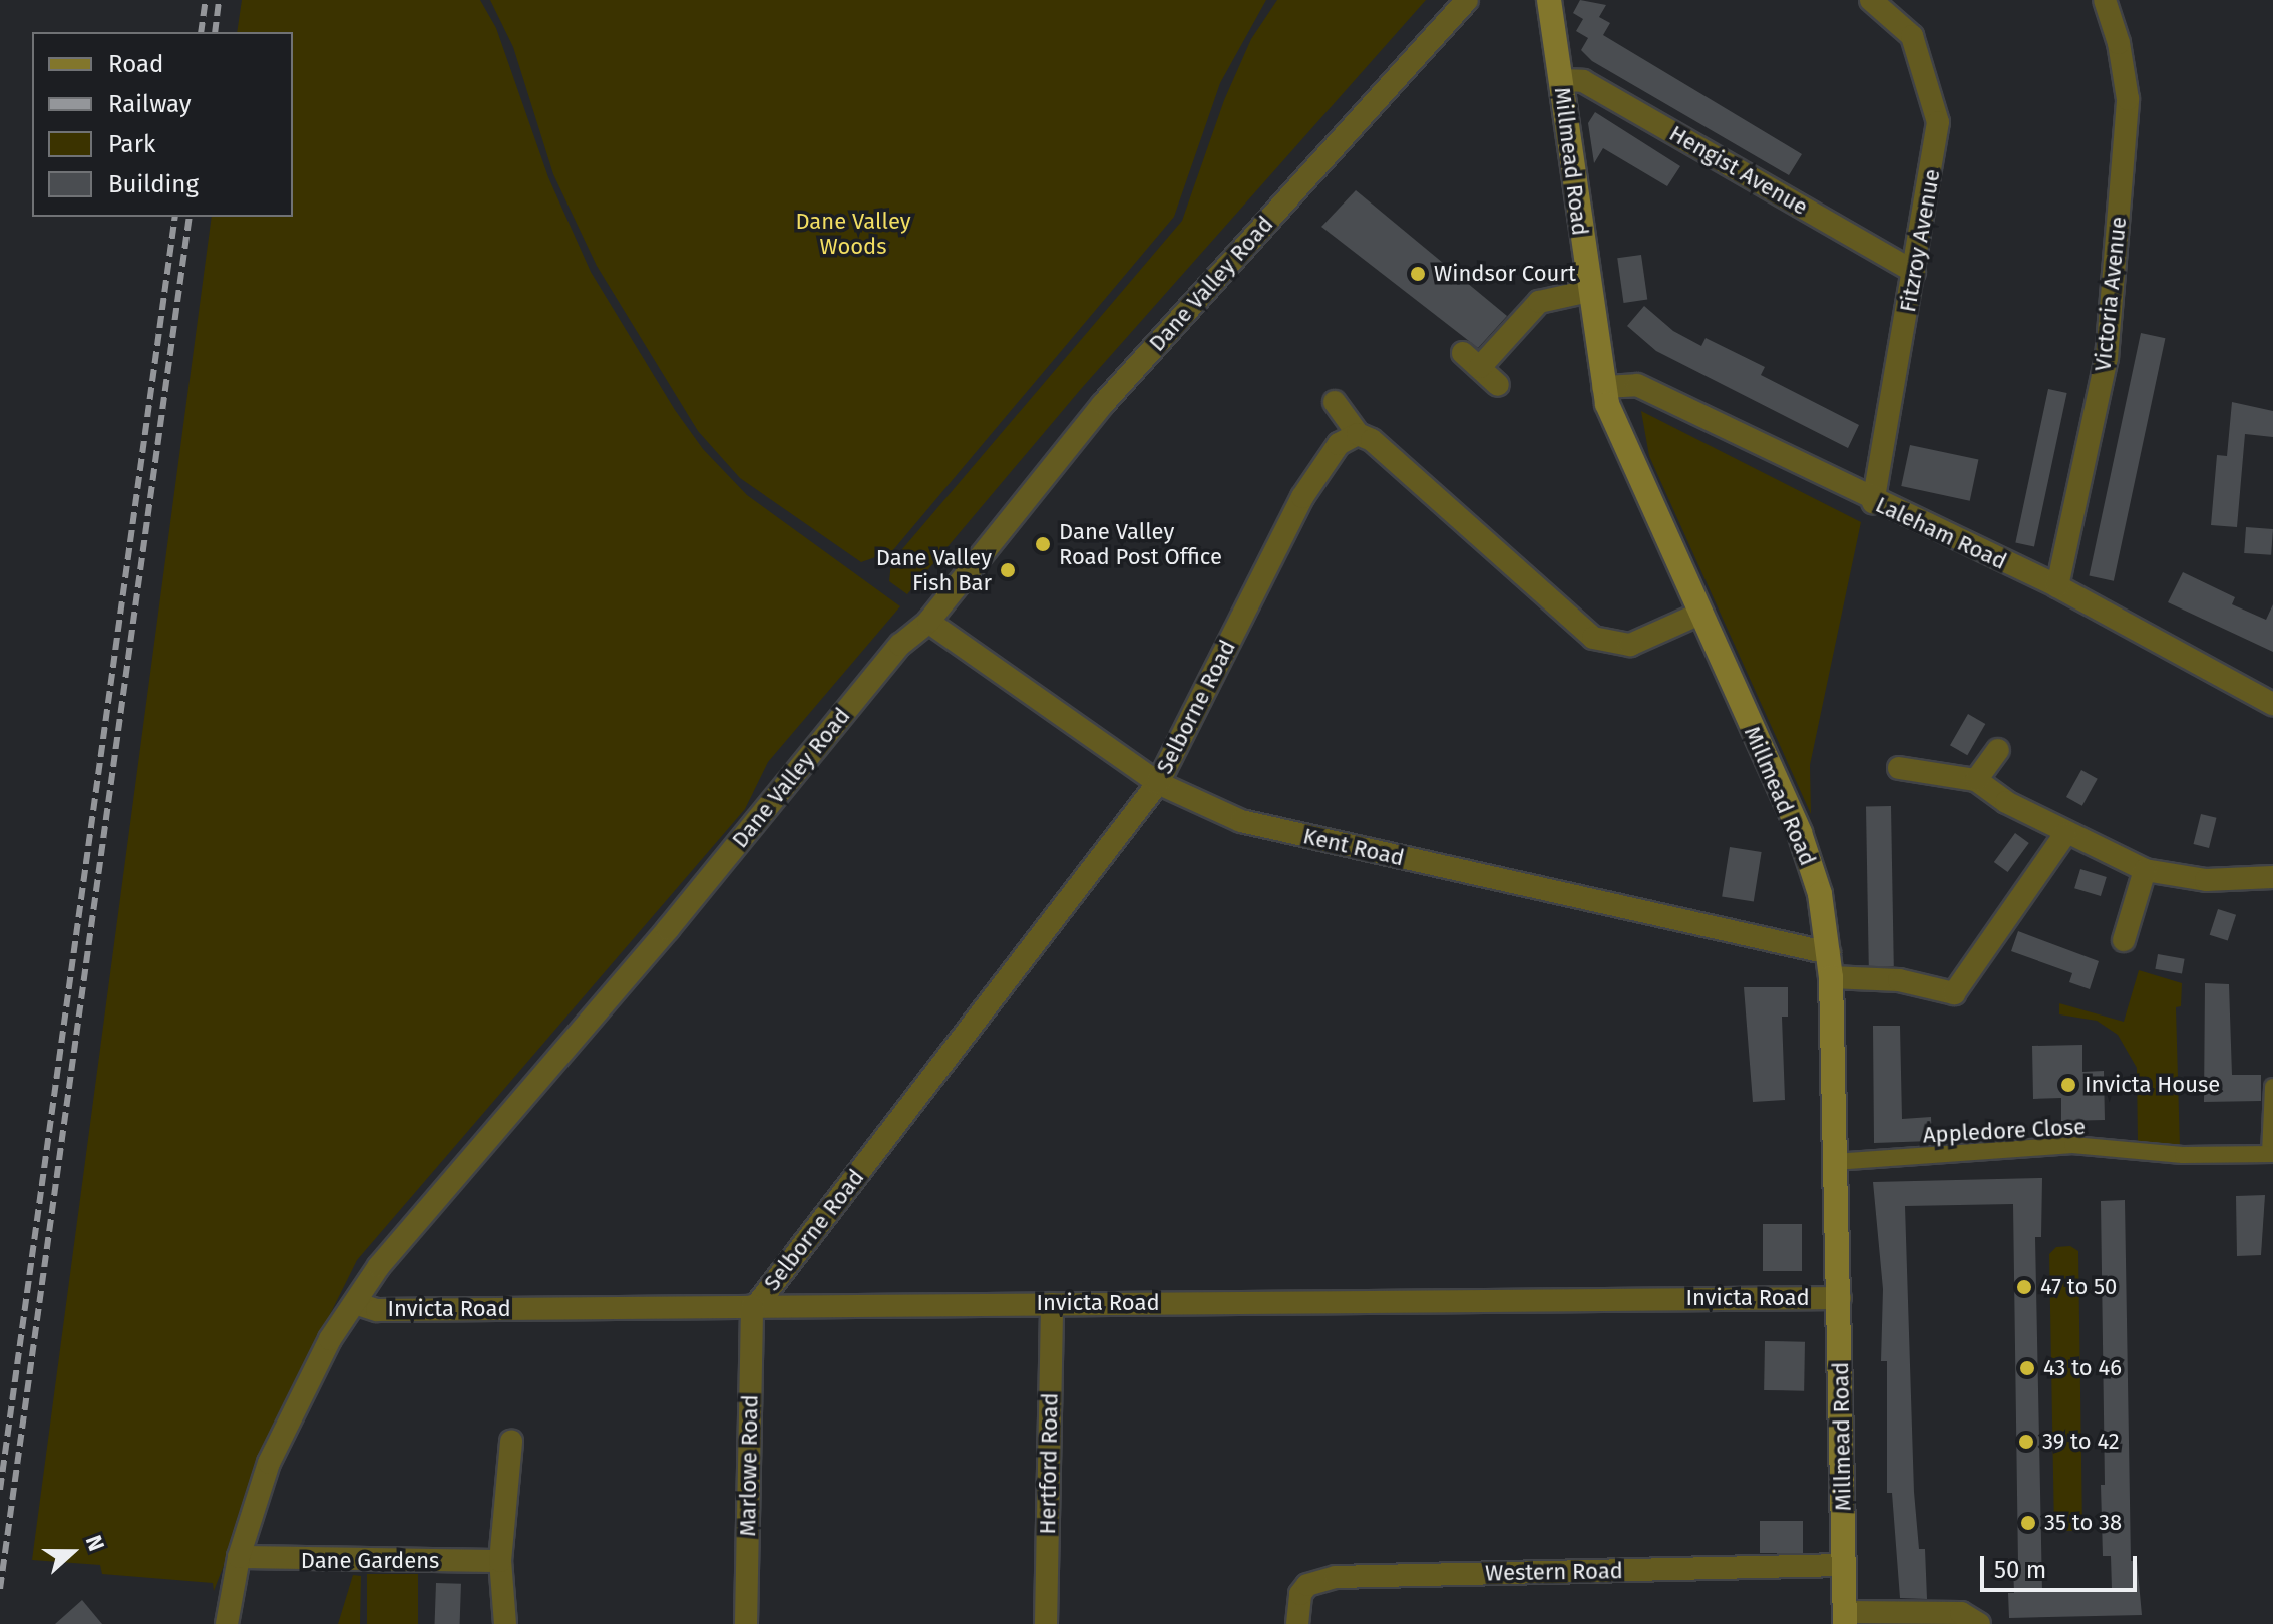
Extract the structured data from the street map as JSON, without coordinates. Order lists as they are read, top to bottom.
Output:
{
  "streets": {
    "main road": ["Millmead Road"],
    "street": [
      "Hengist Avenue",
      "Fitzroy Avenue",
      "Dane Valley Road",
      "Victoria Avenue",
      "Laleham Road",
      "Selborne Road",
      "Kent Road",
      "Appledore Close",
      "Invicta Road",
      "Hertford Road",
      "Marlowe Road",
      "Dane Gardens",
      "Western Road"
    ]
  },
  "crossings": [
    ["Millmead Road", "Hengist Avenue"],
    ["Millmead Road", "Laleham Road"],
    ["Millmead Road", "Kent Road"],
    ["Millmead Road", "Appledore Close"],
    ["Millmead Road", "Invicta Road"],
    ["Millmead Road", "Western Road"],
    ["Hengist Avenue", "Fitzroy Avenue"],
    ["Fitzroy Avenue", "Laleham Road"],
    ["Dane Valley Road", "Kent Road"],
    ["Dane Valley Road", "Invicta Road"],
    ["Dane Valley Road", "Dane Gardens"],
    ["Victoria Avenue", "Laleham Road"],
    ["Selborne Road", "Kent Road"],
    ["Selborne Road", "Invicta Road"],
    ["Selborne Road", "Marlowe Road"],
    ["Invicta Road", "Hertford Road"],
    ["Invicta Road", "Marlowe Road"]
  ],
  "parks": ["Dane Valley Woods"],
  "places": [
    "Windsor Court",
    "Dane Valley Road Post Office",
    "Dane Valley Fish Bar",
    "Invicta House",
    "47 to 50",
    "43 to 46",
    "39 to 42",
    "35 to 38"
  ],
  "legend": [
    "Road",
    "Railway",
    "Park",
    "Building"
  ],
  "scale_bar": "50 m",
  "north": "right"
}
